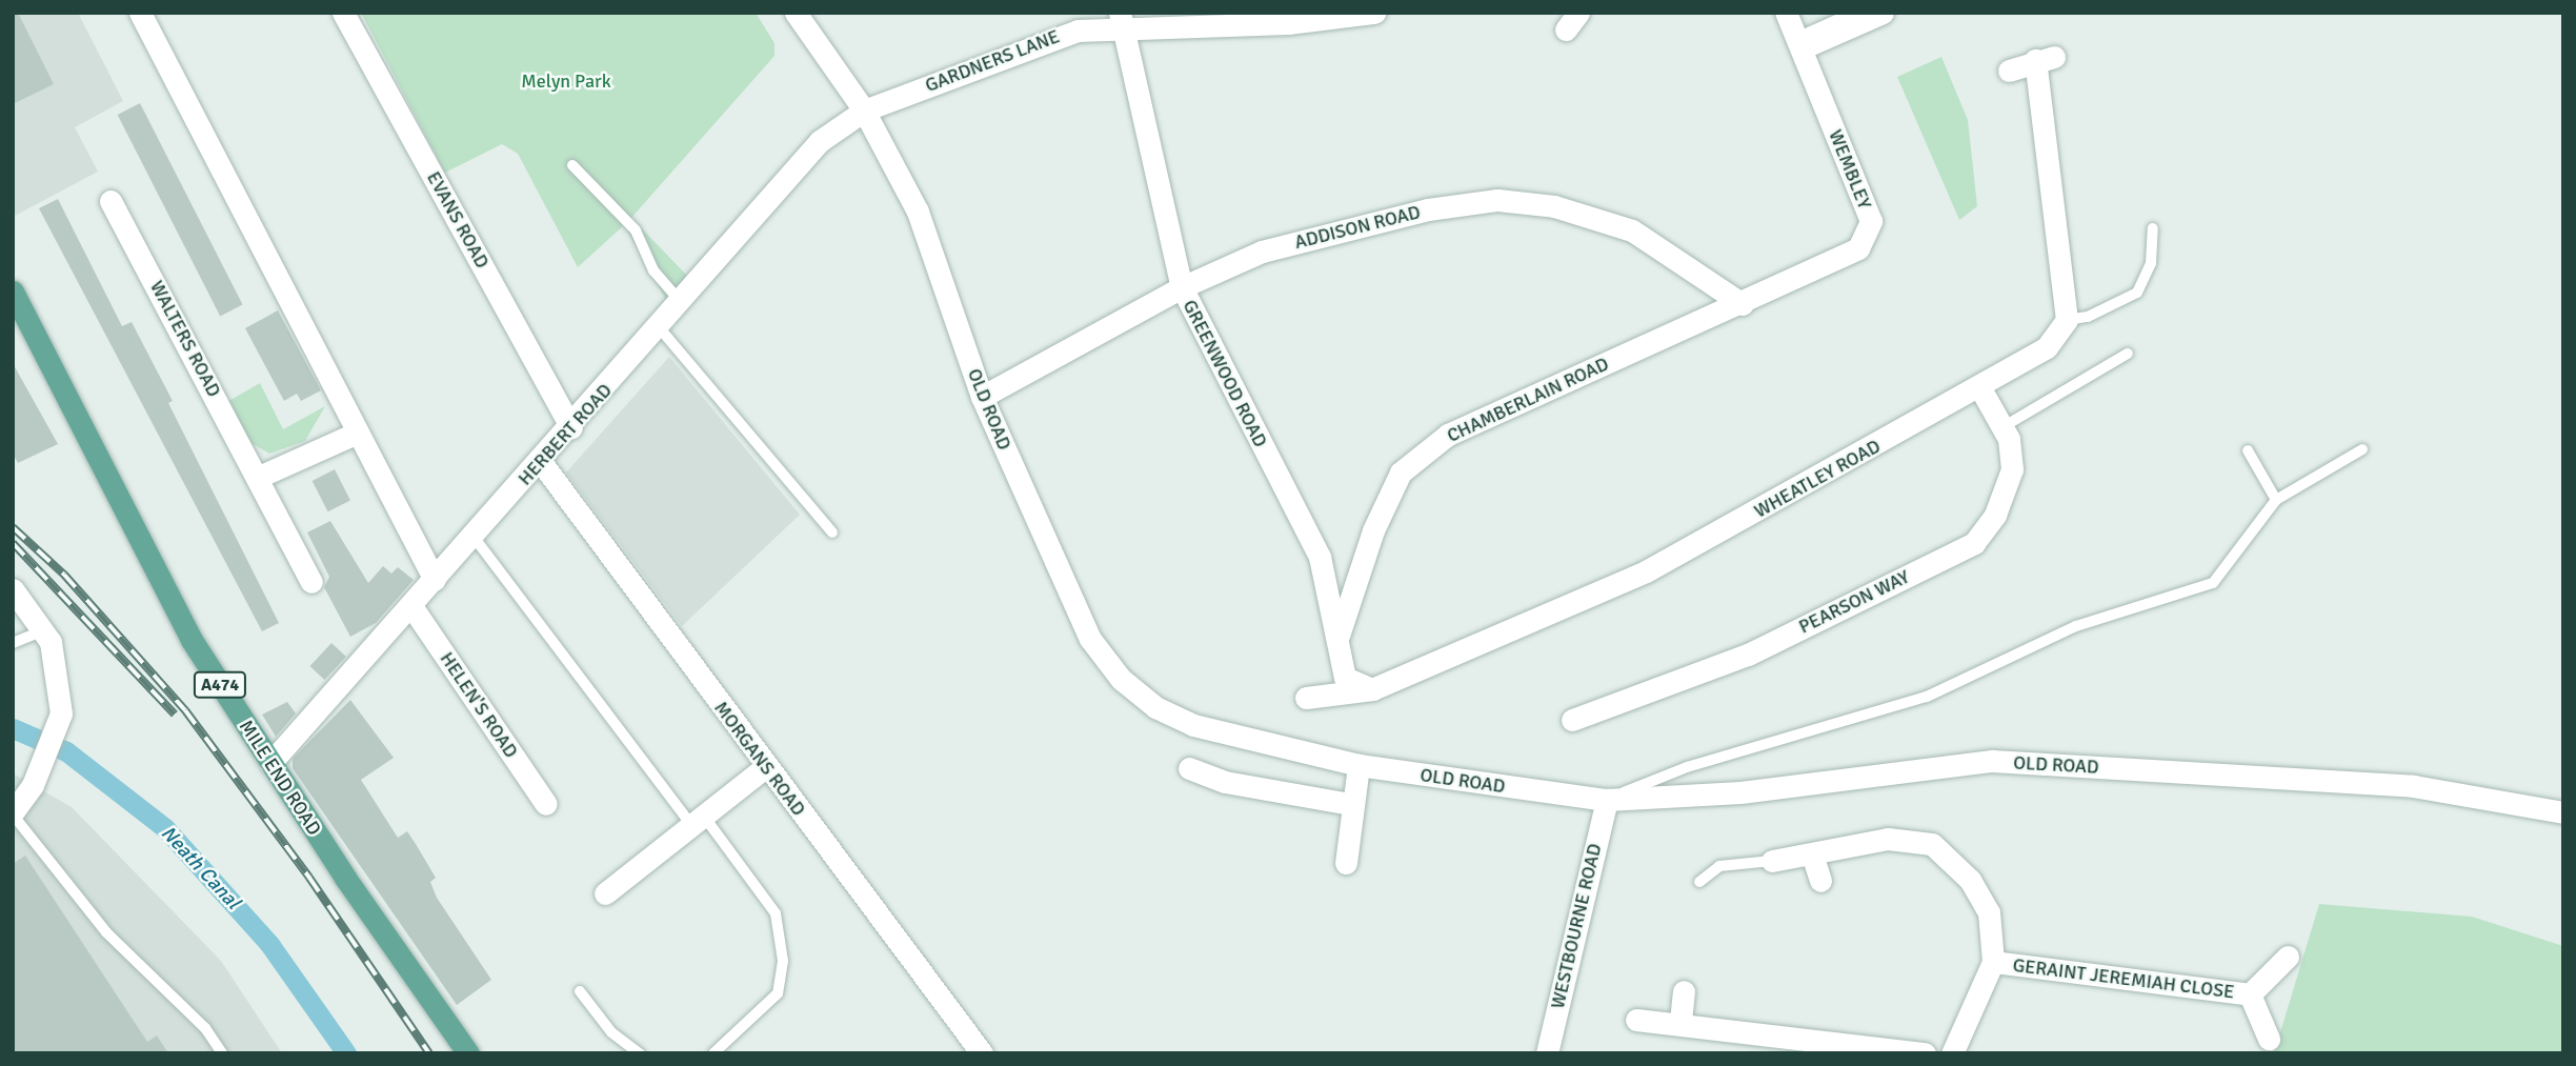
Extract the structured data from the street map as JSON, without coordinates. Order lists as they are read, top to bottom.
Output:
{
  "streets": {
    "main road": ["A474", "MILE END ROAD"],
    "street": [
      "GARDNERS LANE",
      "WEMBLEY",
      "EVANS ROAD",
      "ADDISON ROAD",
      "WALTERS ROAD",
      "GREENWOOD ROAD",
      "CHAMBERLAIN ROAD",
      "OLD ROAD",
      "HERBERT ROAD",
      "WHEATLEY ROAD",
      "PEARSON WAY",
      "HELEN'S ROAD",
      "MORGANS ROAD",
      "WESTBOURNE ROAD",
      "GERAINT JEREMIAH CLOSE"
    ]
  },
  "crossings": [
    ["GARDNERS LANE", "GREENWOOD ROAD"],
    ["GARDNERS LANE", "OLD ROAD"],
    ["GARDNERS LANE", "HERBERT ROAD"],
    ["WEMBLEY", "ADDISON ROAD"],
    ["WEMBLEY", "CHAMBERLAIN ROAD"],
    ["EVANS ROAD", "HERBERT ROAD"],
    ["ADDISON ROAD", "GREENWOOD ROAD"],
    ["ADDISON ROAD", "CHAMBERLAIN ROAD"],
    ["ADDISON ROAD", "OLD ROAD"],
    ["GREENWOOD ROAD", "CHAMBERLAIN ROAD"],
    ["GREENWOOD ROAD", "WHEATLEY ROAD"],
    ["OLD ROAD", "HERBERT ROAD"],
    ["OLD ROAD", "WESTBOURNE ROAD"],
    ["HERBERT ROAD", "HELEN'S ROAD"],
    ["HERBERT ROAD", "MORGANS ROAD"],
    ["HERBERT ROAD", "MILE END ROAD"],
    ["WHEATLEY ROAD", "PEARSON WAY"]
  ],
  "water": ["Neath Canal"],
  "parks": ["Melyn Park"]
}
